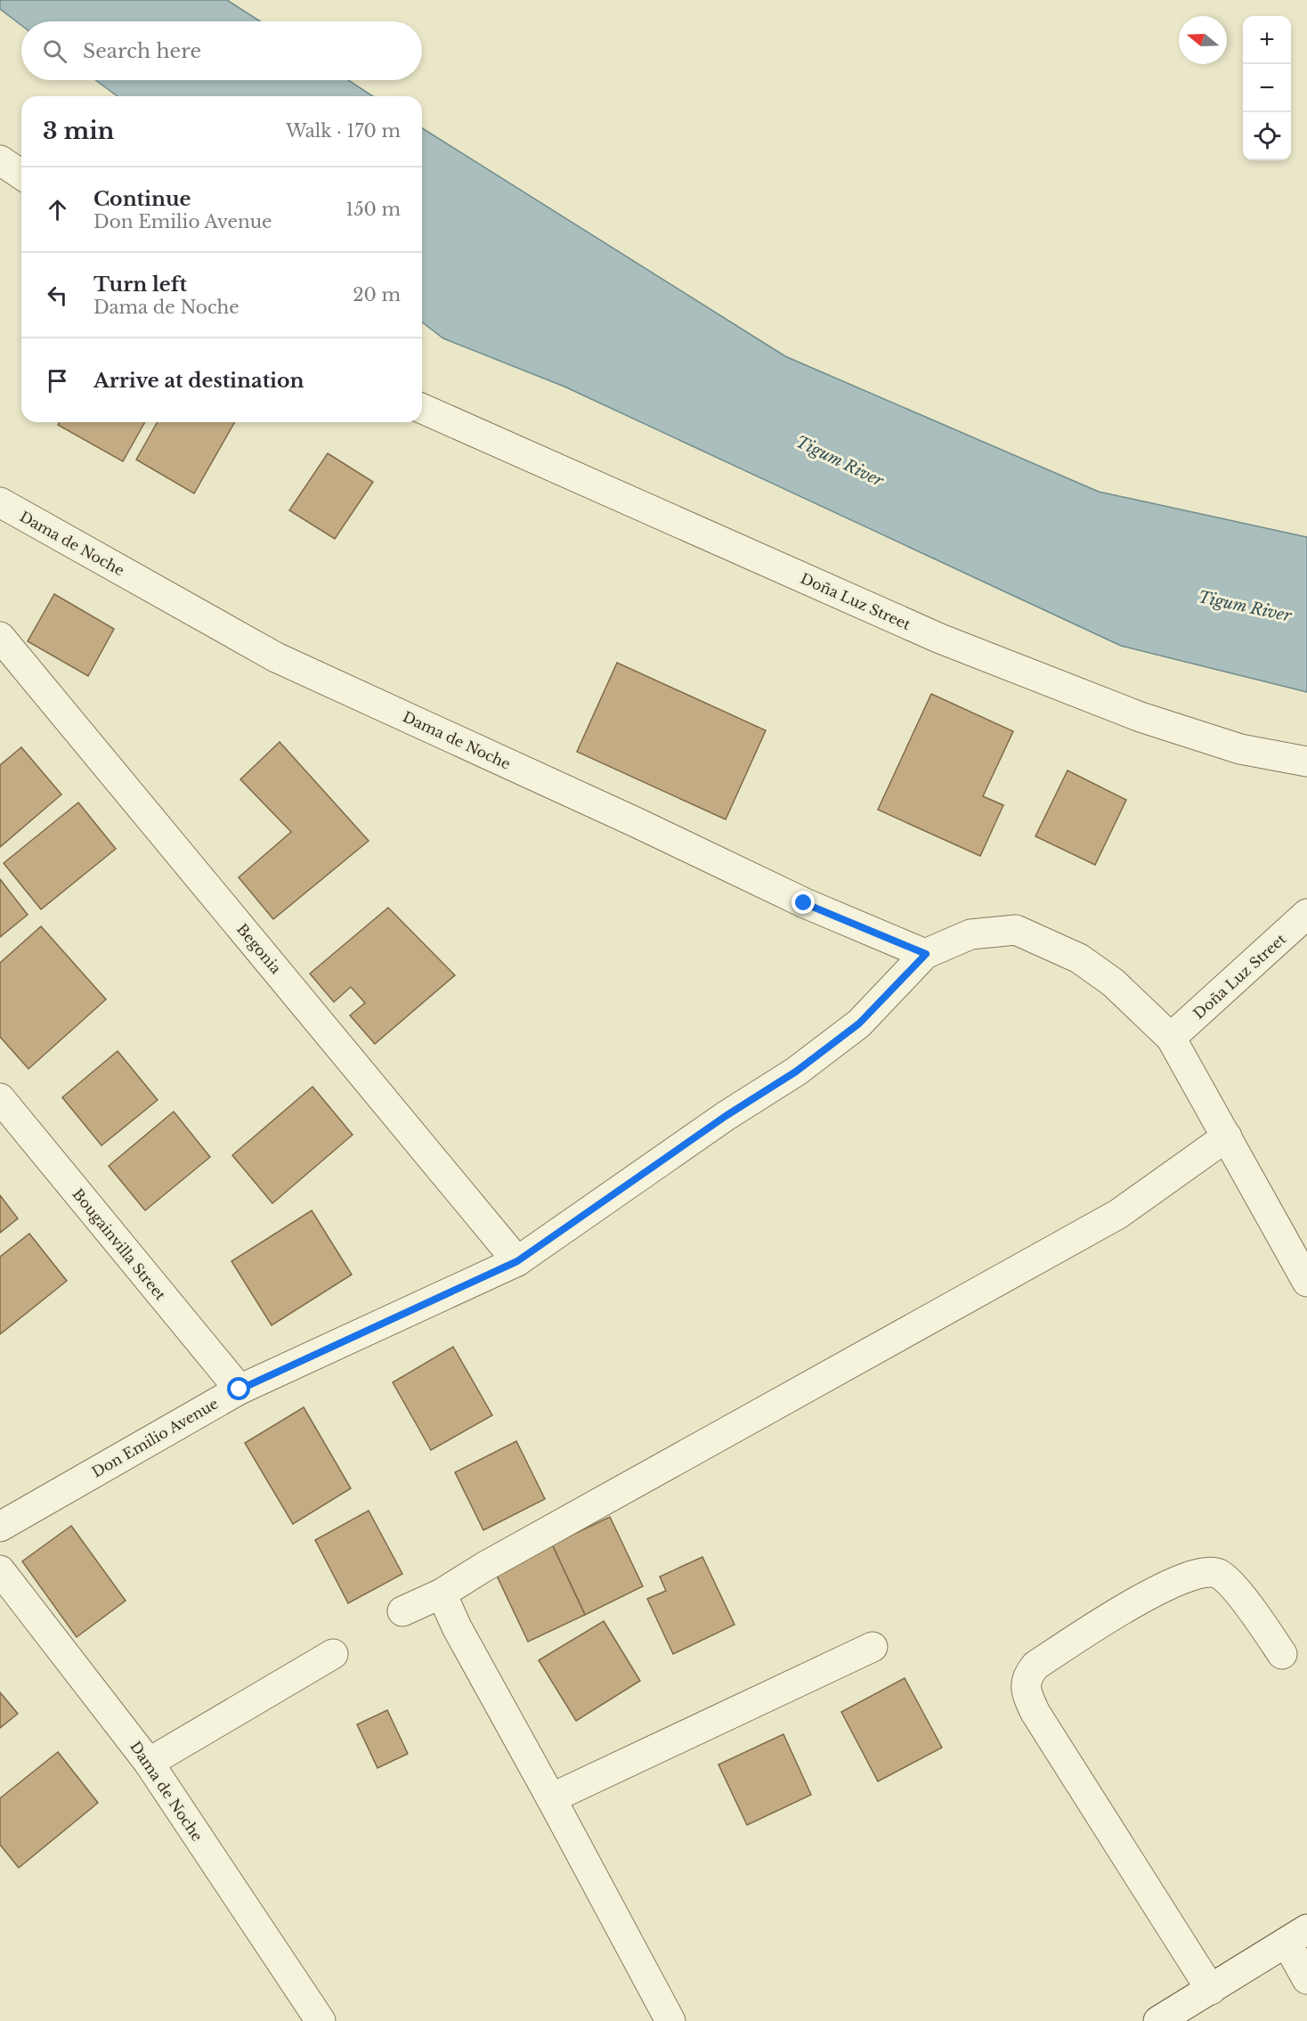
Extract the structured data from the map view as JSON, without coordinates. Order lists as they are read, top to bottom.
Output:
{
  "streets": {
    "street": [
      "Dama de Noche",
      "Doña Luz Street",
      "Begonia",
      "Bougainvilla Street",
      "Don Emilio Avenue"
    ]
  },
  "crossings": [
    ["Dama de Noche", "Don Emilio Avenue"],
    ["Begonia", "Don Emilio Avenue"],
    ["Bougainvilla Street", "Don Emilio Avenue"]
  ],
  "water": ["Tigum River"],
  "north": "left",
  "page": {
    "map_buttons": ["+", "−"],
    "search": "Search here",
    "heading": ["3 min", "Walk · 170 m"],
    "list": [
      ["Continue", "Don Emilio Avenue", "150 m"],
      ["Turn left", "Dama de Noche", "20 m"],
      "Arrive at destination"
    ]
  }
}
